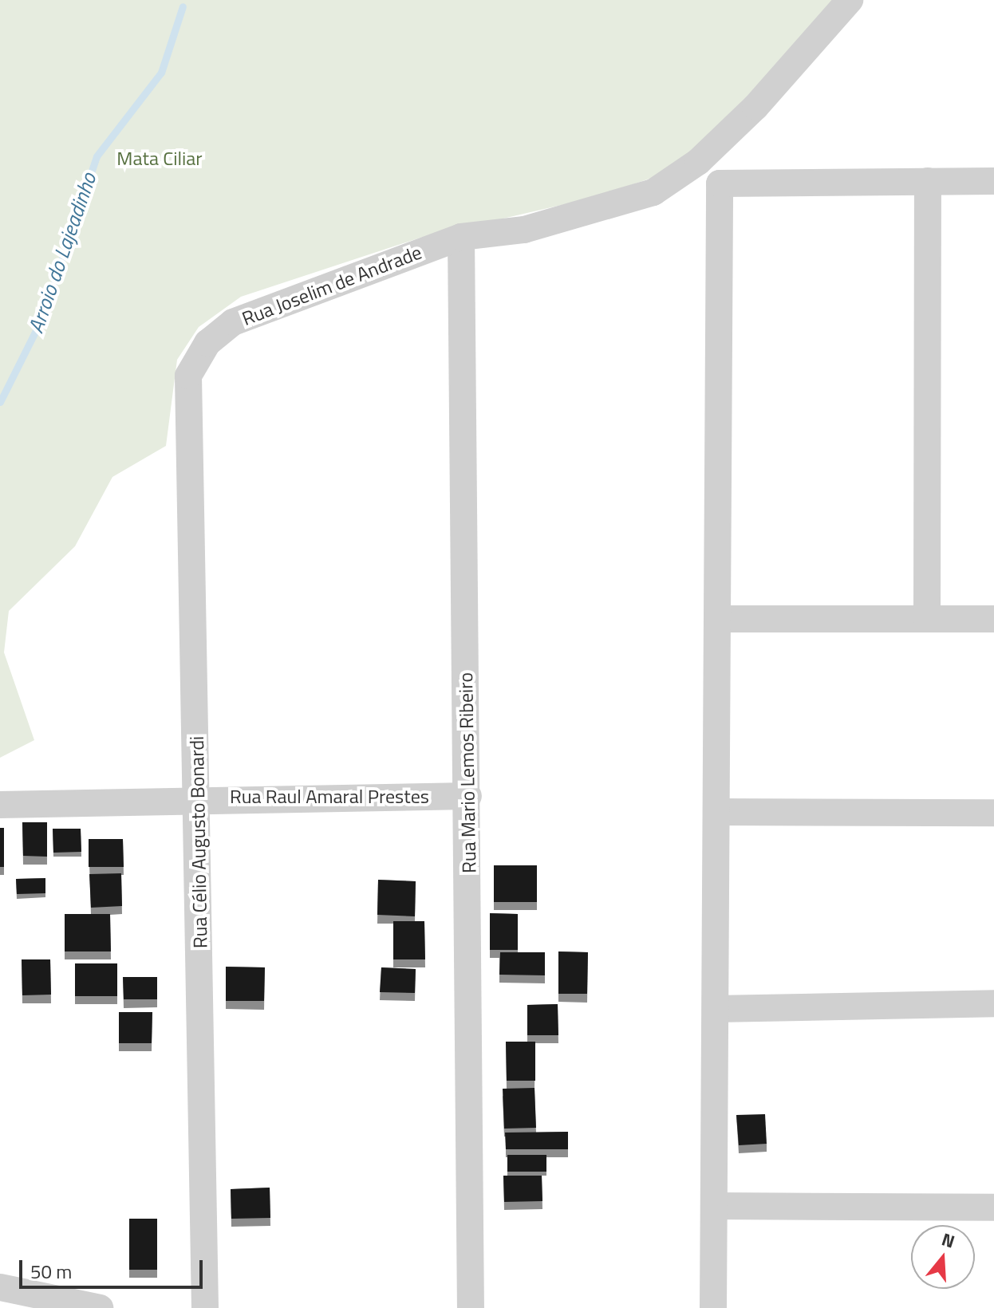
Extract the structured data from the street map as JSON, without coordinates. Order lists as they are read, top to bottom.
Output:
{
  "streets": {
    "street": [
      "Rua Joselim de Andrade",
      "Rua Mario Lemos Ribeiro",
      "Rua Raul Amaral Prestes",
      "Rua Célio Augusto Bonardi"
    ]
  },
  "crossings": [
    ["Rua Joselim de Andrade", "Rua Mario Lemos Ribeiro"],
    ["Rua Joselim de Andrade", "Rua Célio Augusto Bonardi"],
    ["Rua Mario Lemos Ribeiro", "Rua Raul Amaral Prestes"],
    ["Rua Raul Amaral Prestes", "Rua Célio Augusto Bonardi"]
  ],
  "water": ["Arroio do Lajeadinho"],
  "parks": ["Mata Ciliar"],
  "scale_bar": "50 m",
  "north": "top"
}
